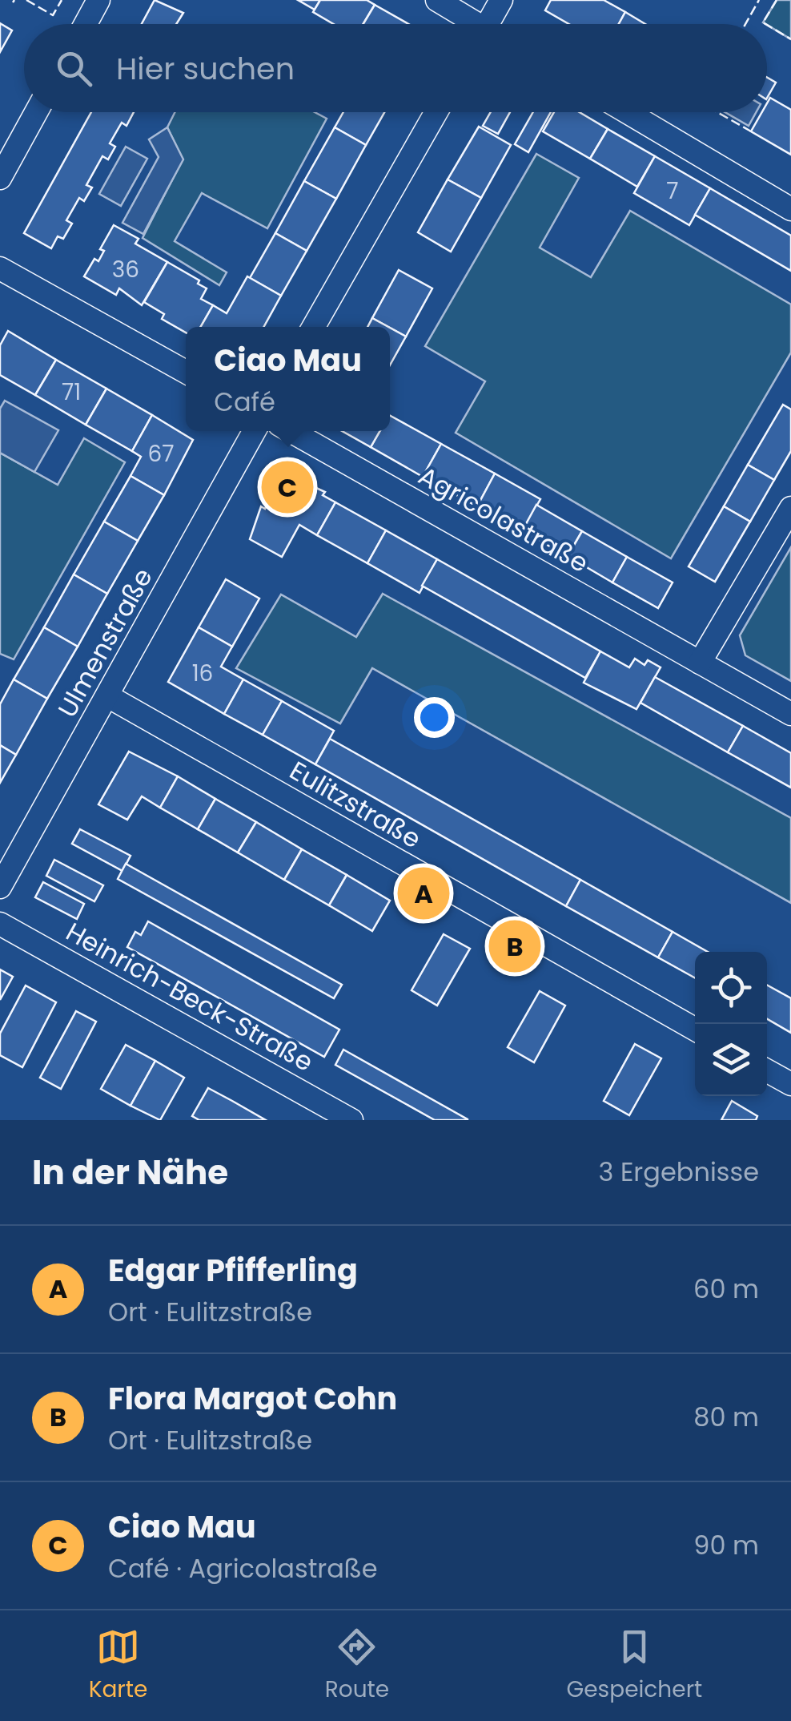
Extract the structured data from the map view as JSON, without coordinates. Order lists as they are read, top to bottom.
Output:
{
  "streets": {
    "street": [
      "Agricolastraße",
      "Ulmenstraße",
      "Eulitzstraße",
      "Heinrich-Beck-Straße"
    ]
  },
  "crossings": [
    ["Ulmenstraße", "Eulitzstraße"]
  ],
  "house_numbers": [
    "7",
    "36",
    "71",
    "67",
    "16"
  ],
  "page": {
    "search": "Hier suchen",
    "popup": ["Ciao Mau", "Café"],
    "pins": ["C", "A", "B"],
    "heading": ["In der Nähe", "3 Ergebnisse"],
    "list": [
      {
        "mark": "A",
        "name": "Edgar Pfifferling",
        "note": "Ort · Eulitzstraße",
        "value": "60 m"
      },
      {
        "mark": "B",
        "name": "Flora Margot Cohn",
        "note": "Ort · Eulitzstraße",
        "value": "80 m"
      },
      {
        "mark": "C",
        "name": "Ciao Mau",
        "note": "Café · Agricolastraße",
        "value": "90 m"
      }
    ],
    "nav": ["Karte", "Route", "Gespeichert"]
  }
}
